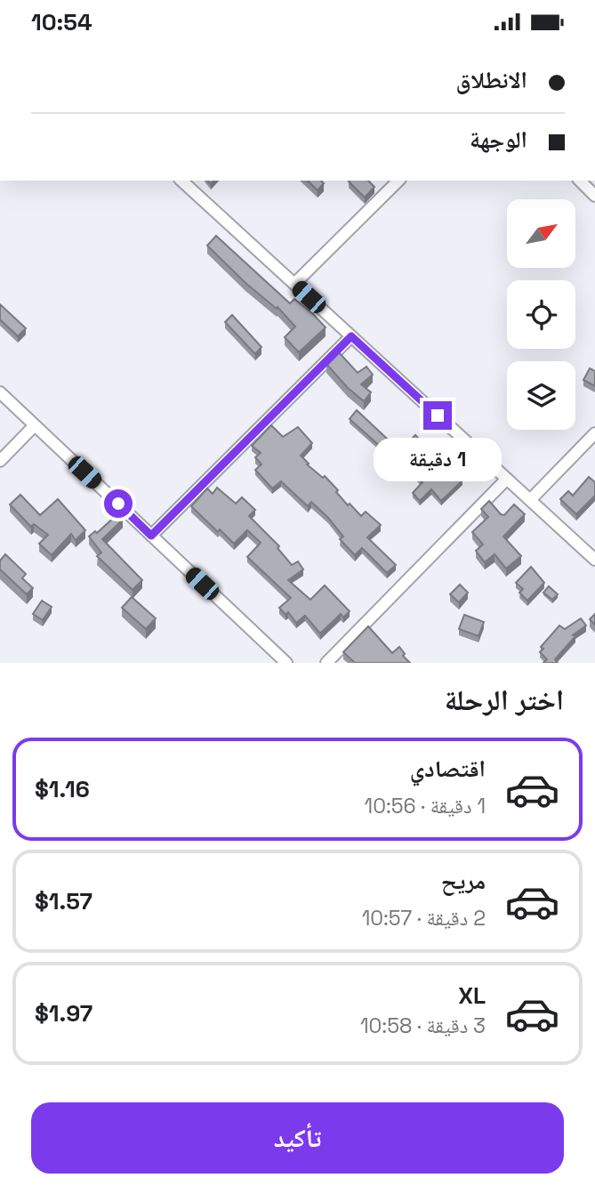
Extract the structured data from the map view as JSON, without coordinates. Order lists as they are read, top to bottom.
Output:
{
  "north": "top right",
  "page": {
    "status": "10:54",
    "banner": ["الانطلاق", "الوجهة"],
    "bubble": "1 دقيقة",
    "heading": "اختر الرحلة",
    "list": [
      {
        "name": "اقتصادي",
        "note": "1 دقيقة · 10:56",
        "value": "$1.16"
      },
      {
        "name": "مريح",
        "note": "2 دقيقة · 10:57",
        "value": "$1.57"
      },
      {
        "name": "XL",
        "note": "3 دقيقة · 10:58",
        "value": "$1.97"
      }
    ],
    "buttons": "تأكيد"
  }
}
